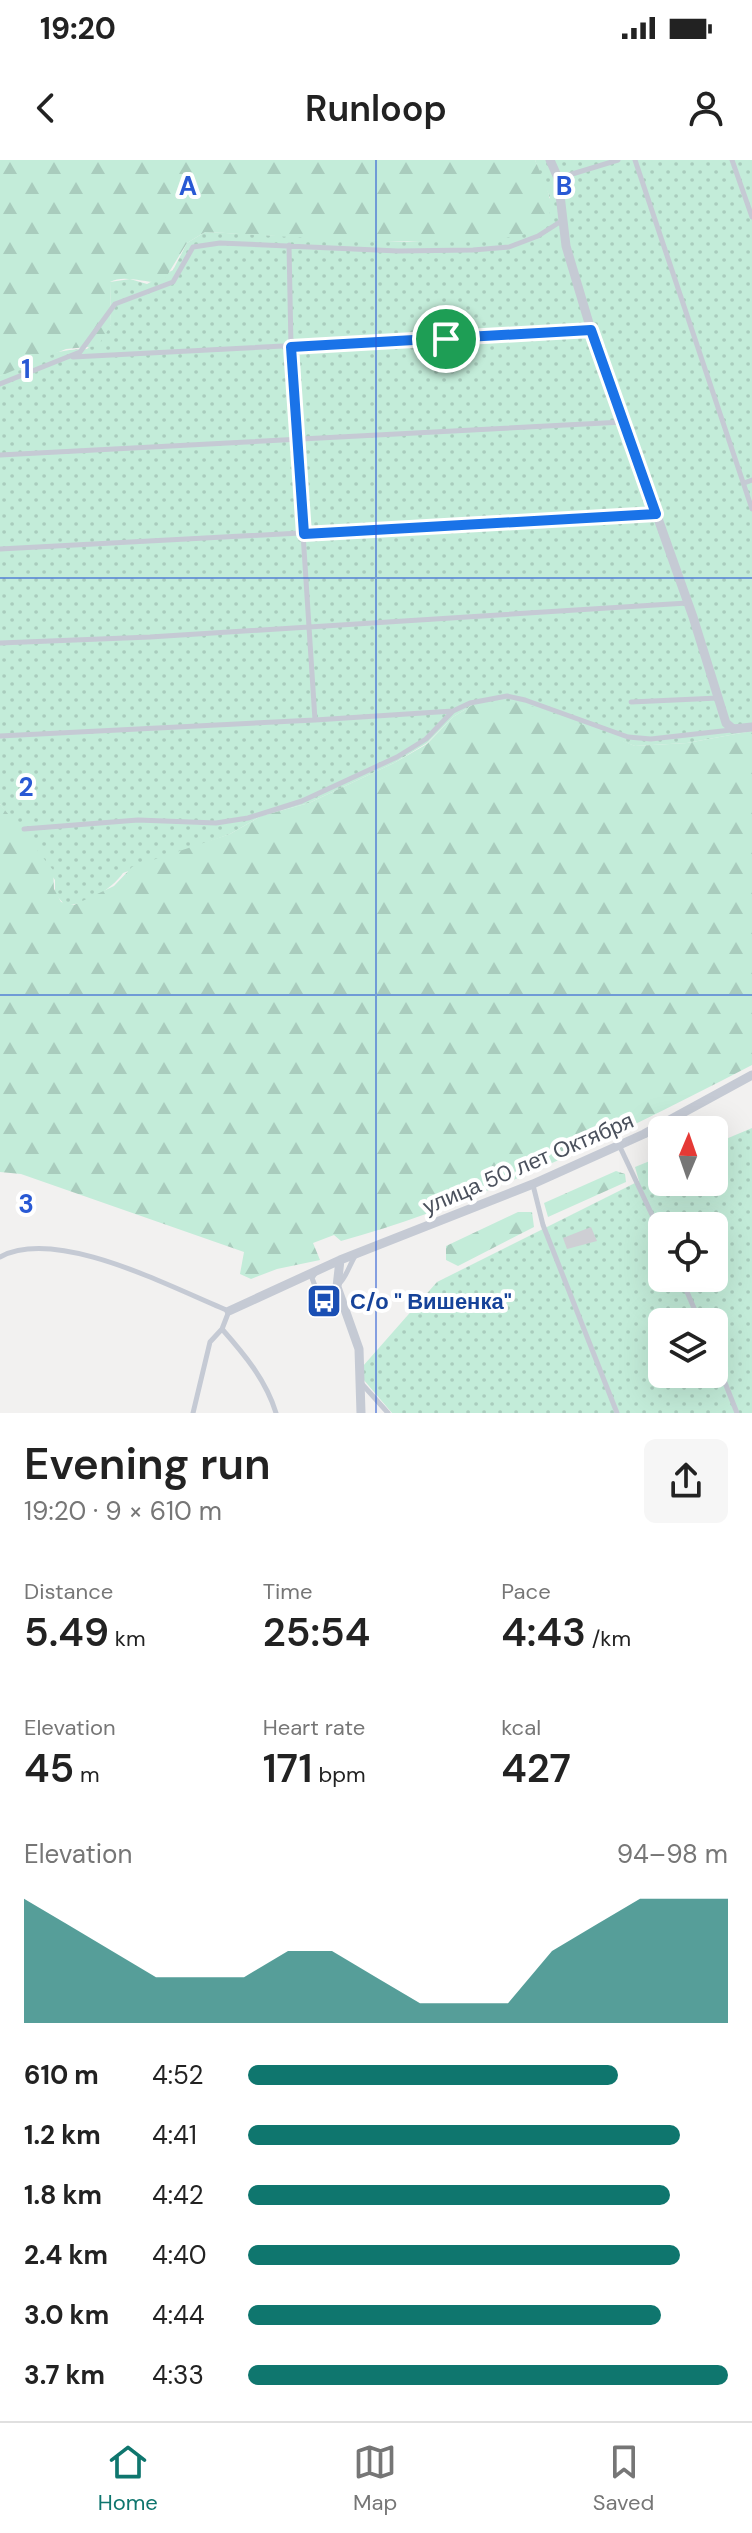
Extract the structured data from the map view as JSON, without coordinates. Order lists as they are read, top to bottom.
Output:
{
  "streets": {
    "street": ["улица 50 лет Октября"]
  },
  "places": {
    "bus stop": ["С/о \" Вишенка\""]
  },
  "north": "top",
  "page": {
    "status": "19:20",
    "header": "Runloop",
    "heading": ["Evening run", "19:20 · 9 × 610 m"],
    "stats": [
      ["Distance", "5.49 km"],
      ["Time", "25:54"],
      ["Pace", "4:43 /km"],
      ["Elevation", "45 m"],
      ["Heart rate", "171 bpm"],
      ["kcal", "427"]
    ],
    "chart": ["Elevation", "94–98 m"],
    "list": [
      {
        "name": "610 m",
        "note": "4:52"
      },
      {
        "name": "1.2 km",
        "note": "4:41"
      },
      {
        "name": "1.8 km",
        "note": "4:42"
      },
      {
        "name": "2.4 km",
        "note": "4:40"
      },
      {
        "name": "3.0 km",
        "note": "4:44"
      },
      {
        "name": "3.7 km",
        "note": "4:33"
      }
    ],
    "tabs": ["Home", "Map", "Saved"]
  },
  "grid": {
    "columns": ["A", "B"],
    "rows": ["1", "2", "3"]
  }
}
